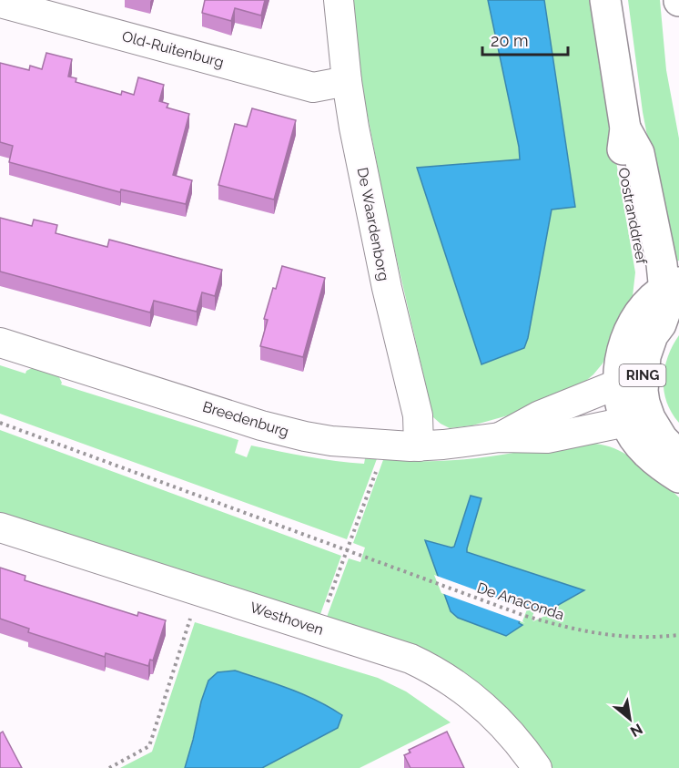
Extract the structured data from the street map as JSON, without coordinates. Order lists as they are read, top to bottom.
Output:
{
  "streets": {
    "main road": ["Oostranddreef", "RING"],
    "street": [
      "Old-Ruitenburg",
      "De Waardenborg",
      "Breedenburg",
      "Westhoven"
    ],
    "path": ["De Anaconda"]
  },
  "crossings": [
    ["Old-Ruitenburg", "De Waardenborg"],
    ["Oostranddreef", "RING"],
    ["De Waardenborg", "Breedenburg"],
    ["RING", "Breedenburg"]
  ],
  "scale_bar": "20 m",
  "north": "bottom right"
}
